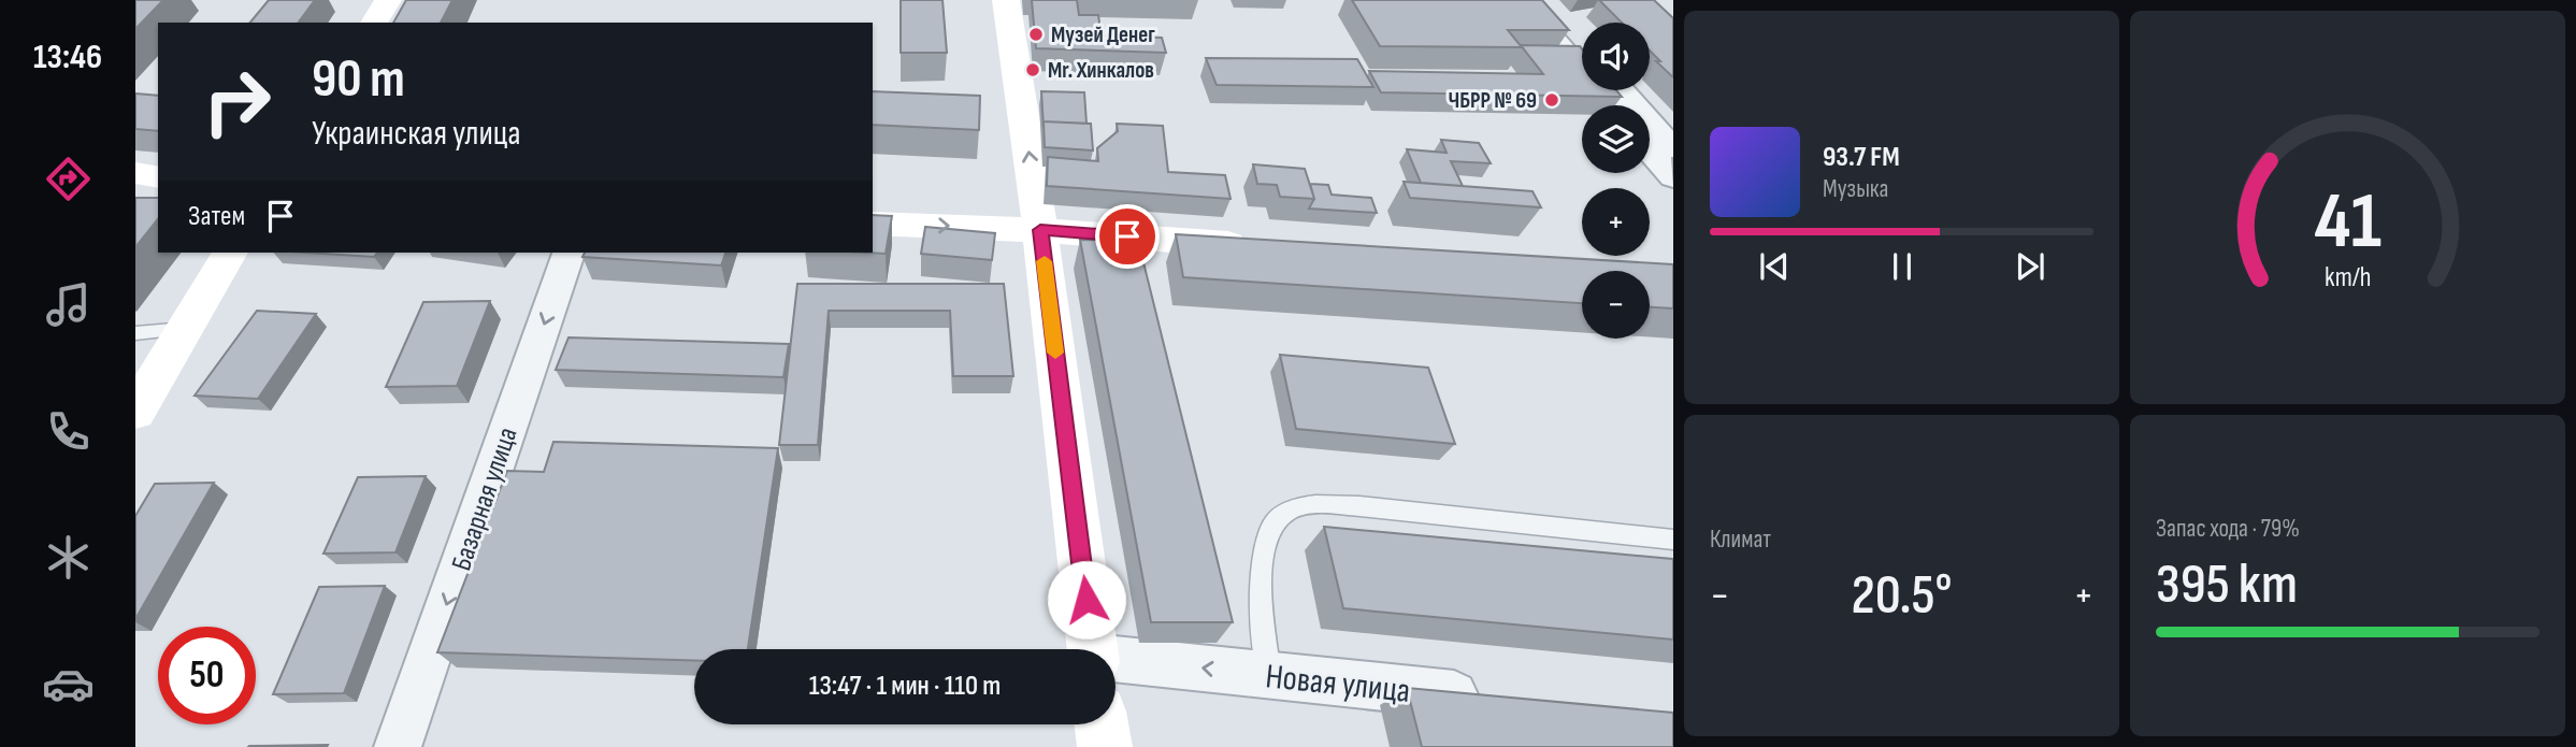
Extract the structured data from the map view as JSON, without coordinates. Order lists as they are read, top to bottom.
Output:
{
  "streets": {
    "street": ["Базарная улица", "Новая улица"]
  },
  "one_way": ["Базарная улица", "Новая улица"],
  "places": ["Музей Денег", "Mr. Хинкалов", "ЧБРР № 69"],
  "page": {
    "tabs": "13:46",
    "map_buttons": ["+", "−"],
    "turn": ["90 m", "Украинская улица"],
    "song": ["93.7 FM", "Музыка"],
    "then": "Затем",
    "tile": [
      "Климат",
      ["Запас хода · 79%", "395 km"]
    ],
    "heat": ["−", "20.5°", "+"],
    "limit": "50",
    "trip": "13:47 · 1 мин · 110 m",
    "gauge": ["41", "km/h"]
  }
}
